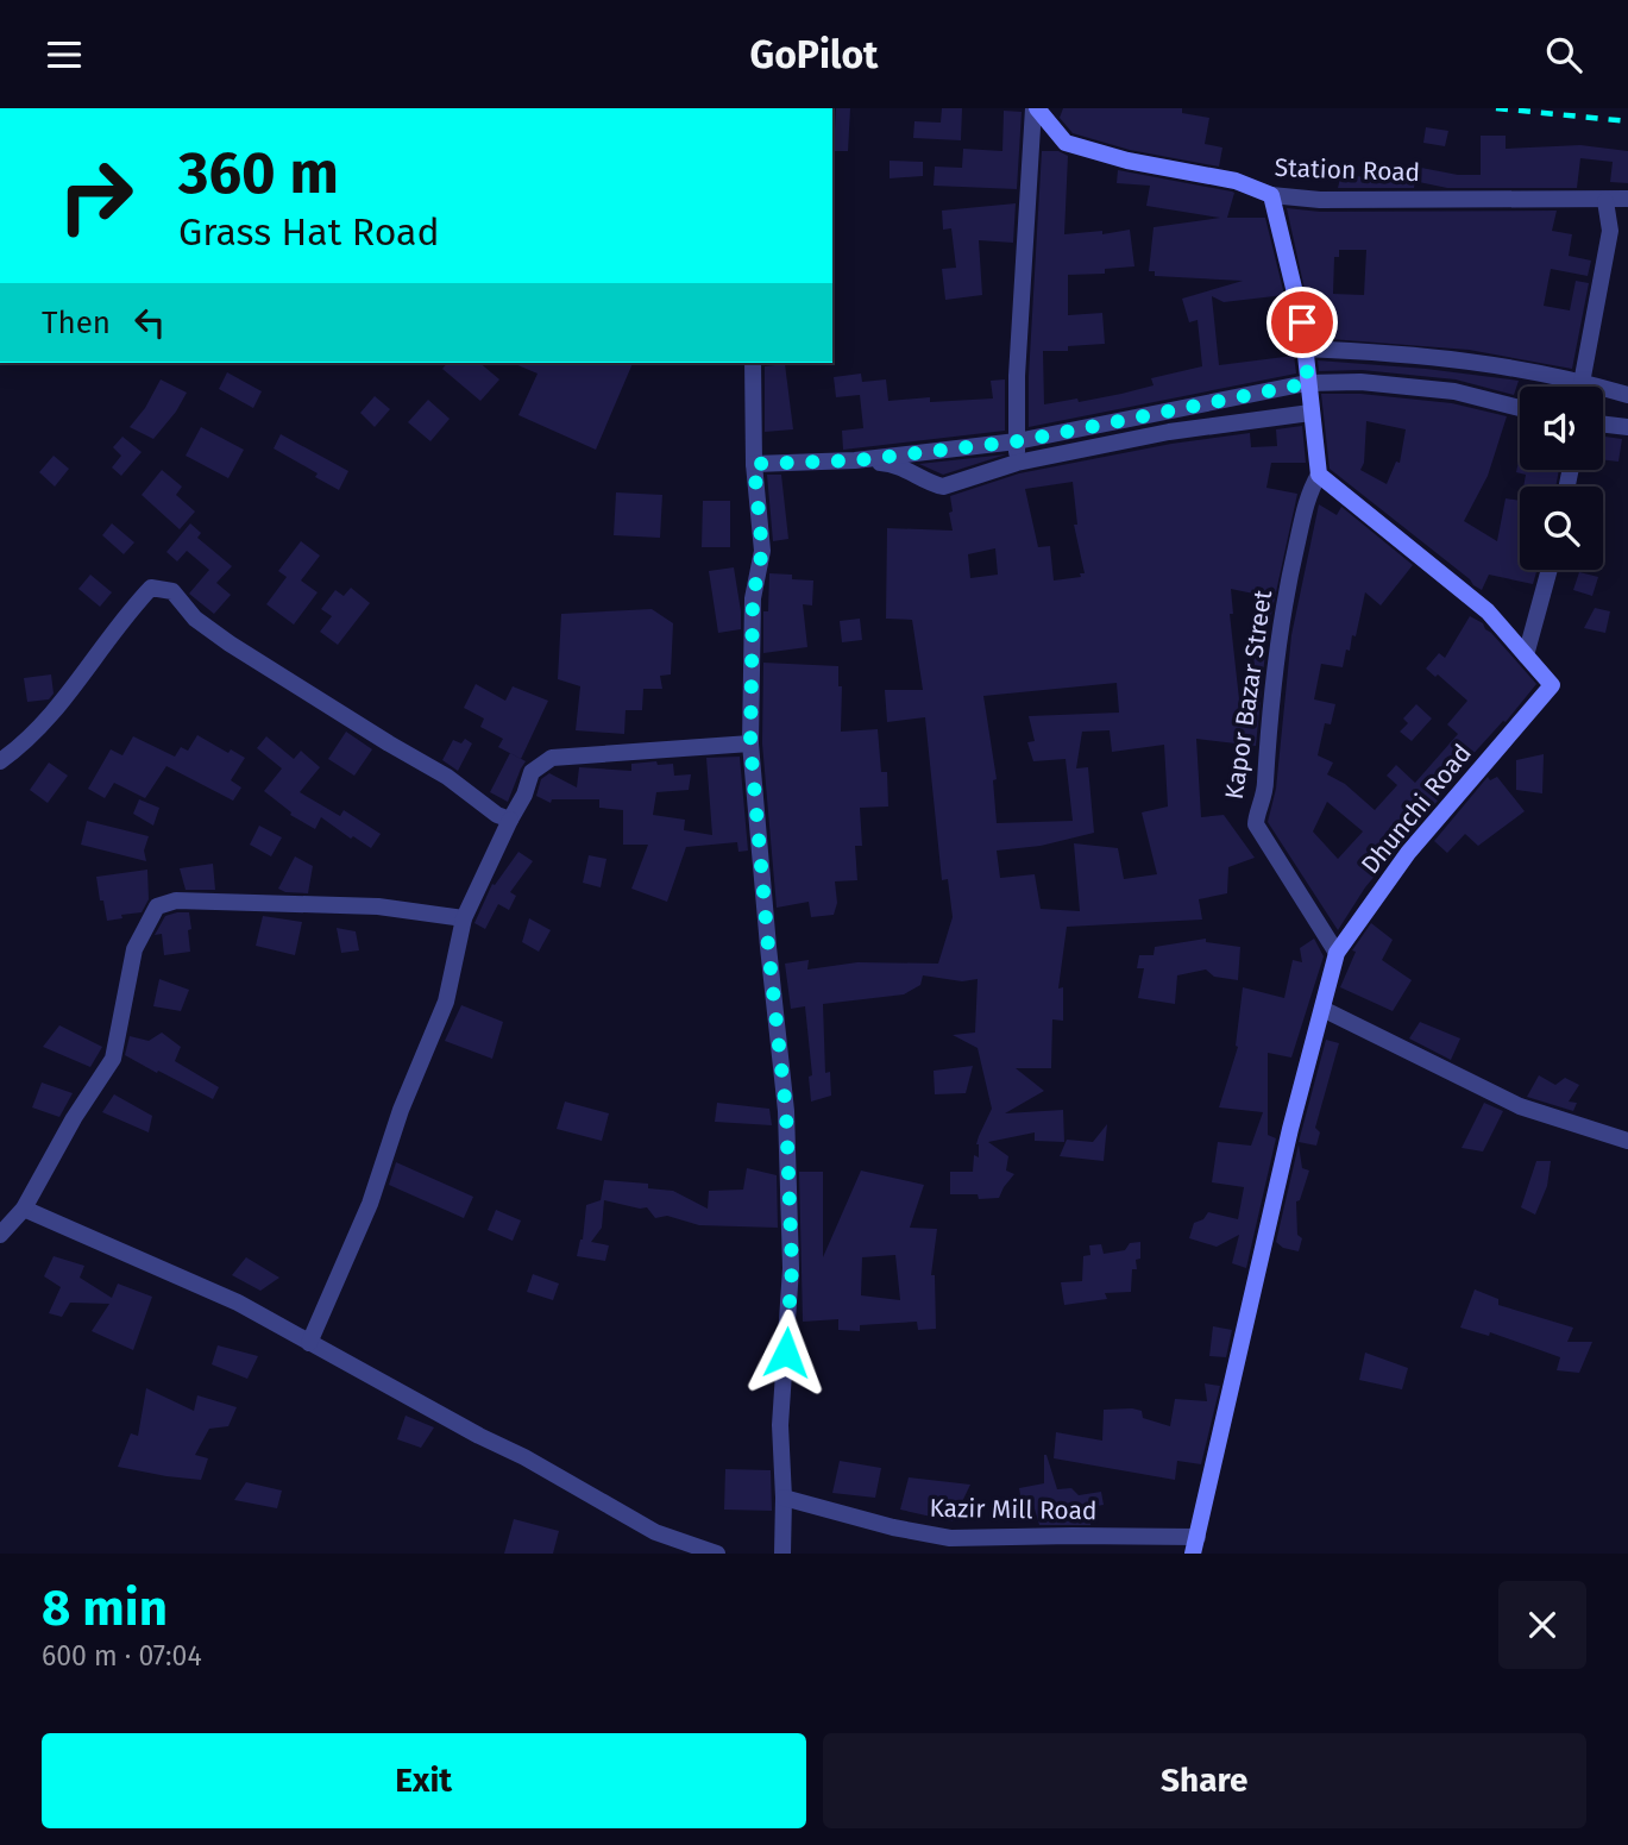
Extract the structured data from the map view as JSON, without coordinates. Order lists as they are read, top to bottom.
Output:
{
  "streets": {
    "street": [
      "Station Road",
      "Kapor Bazar Street",
      "Dhunchi Road",
      "Kazir Mill Road"
    ]
  },
  "crossings": [
    ["Kapor Bazar Street", "Dhunchi Road"],
    ["Dhunchi Road", "Kazir Mill Road"]
  ],
  "page": {
    "header": "GoPilot",
    "turn": ["360 m", "Grass Hat Road"],
    "then": "Then",
    "heading": ["8 min", "600 m · 07:04"],
    "buttons": ["Exit", "Share"]
  }
}
